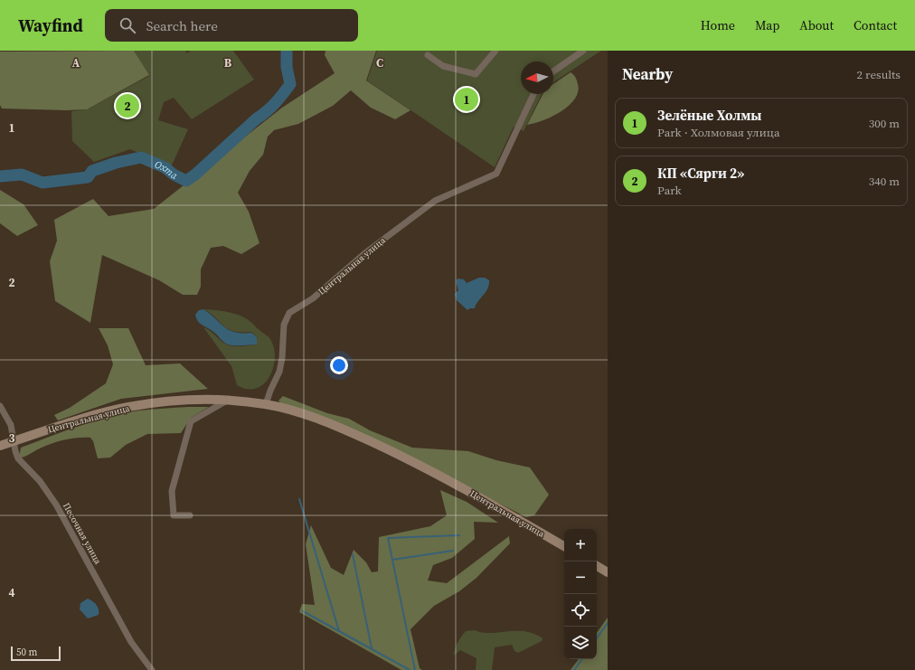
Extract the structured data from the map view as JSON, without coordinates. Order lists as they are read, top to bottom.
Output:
{
  "streets": {
    "street": ["Центральная улица", "Песочная улица"]
  },
  "crossings": [
    ["Центральная улица", "Песочная улица"]
  ],
  "water": ["Охта"],
  "scale_bar": "50 m",
  "north": "left",
  "page": {
    "header": "Wayfind",
    "search": "Search here",
    "nav": [
      "Home",
      "Map",
      "About",
      "Contact"
    ],
    "heading": ["Nearby", "2 results"],
    "pins": ["1", "2"],
    "list": [
      {
        "mark": "1",
        "name": "Зелёные Холмы",
        "note": "Park · Холмовая улица",
        "value": "300 m"
      },
      {
        "mark": "2",
        "name": "КП «Сярги 2»",
        "note": "Park",
        "value": "340 m"
      }
    ],
    "map_buttons": ["+", "−"],
    "scale": "50 m"
  },
  "grid": {
    "columns": ["A", "B", "C"],
    "rows": [
      "1",
      "2",
      "3",
      "4"
    ]
  }
}
